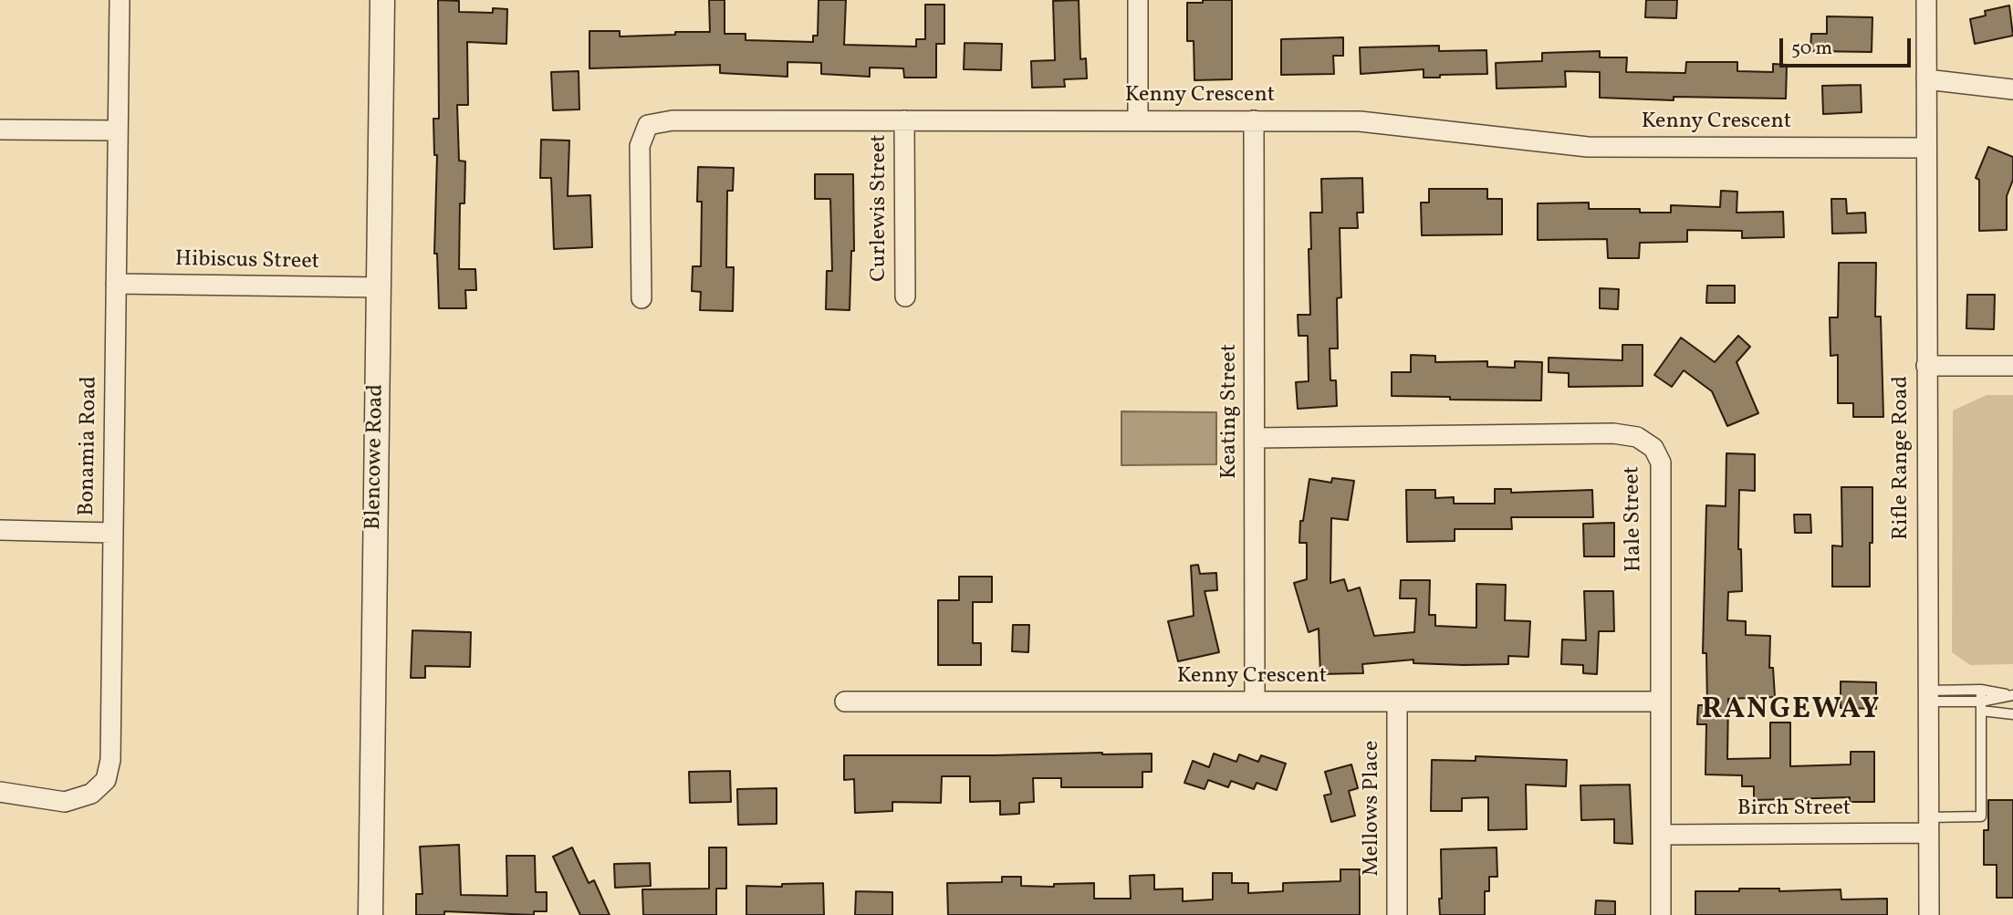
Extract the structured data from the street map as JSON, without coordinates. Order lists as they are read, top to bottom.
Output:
{
  "streets": {
    "street": [
      "Kenny Crescent",
      "Curlewis Street",
      "Hibiscus Street",
      "Keating Street",
      "Bonamia Road",
      "Blencowe Road",
      "Rifle Range Road",
      "Hale Street",
      "Mellows Place",
      "Birch Street"
    ]
  },
  "crossings": [
    ["Kenny Crescent", "Curlewis Street"],
    ["Kenny Crescent", "Keating Street"],
    ["Kenny Crescent", "Rifle Range Road"],
    ["Kenny Crescent", "Hale Street"],
    ["Kenny Crescent", "Mellows Place"],
    ["Hibiscus Street", "Bonamia Road"],
    ["Hibiscus Street", "Blencowe Road"],
    ["Keating Street", "Hale Street"],
    ["Rifle Range Road", "Birch Street"],
    ["Hale Street", "Birch Street"]
  ],
  "districts": ["RANGEWAY"],
  "scale_bar": "50 m"
}
